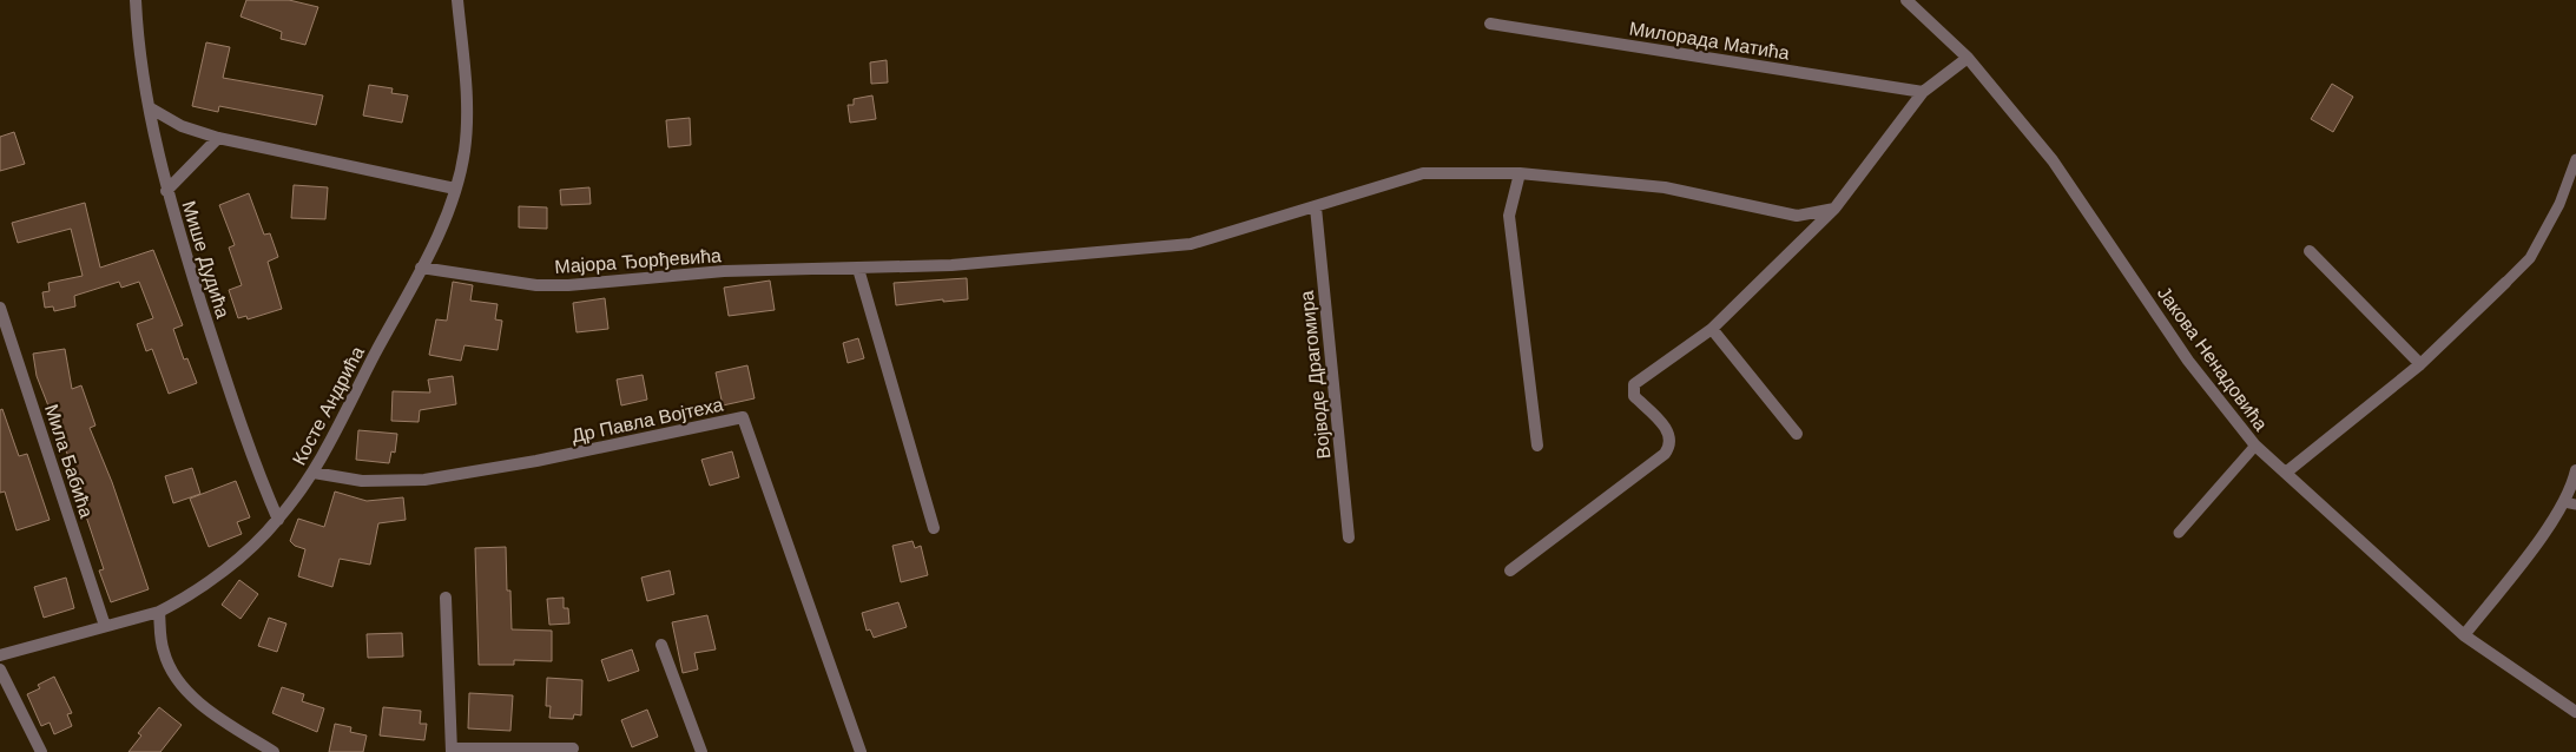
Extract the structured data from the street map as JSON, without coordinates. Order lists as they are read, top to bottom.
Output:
{
  "streets": {
    "street": [
      "Милорада Матића",
      "Мише Дудића",
      "Мајора Ђорђевића",
      "Јакова Ненадовића",
      "Војводе Драгомира",
      "Косте Андрића",
      "Др Павла Војтеха",
      "Мила Бабића"
    ]
  },
  "crossings": [
    ["Мише Дудића", "Косте Андрића"],
    ["Мајора Ђорђевића", "Војводе Драгомира"],
    ["Мајора Ђорђевића", "Косте Андрића"],
    ["Косте Андрића", "Др Павла Војтеха"],
    ["Косте Андрића", "Мила Бабића"]
  ]
}
